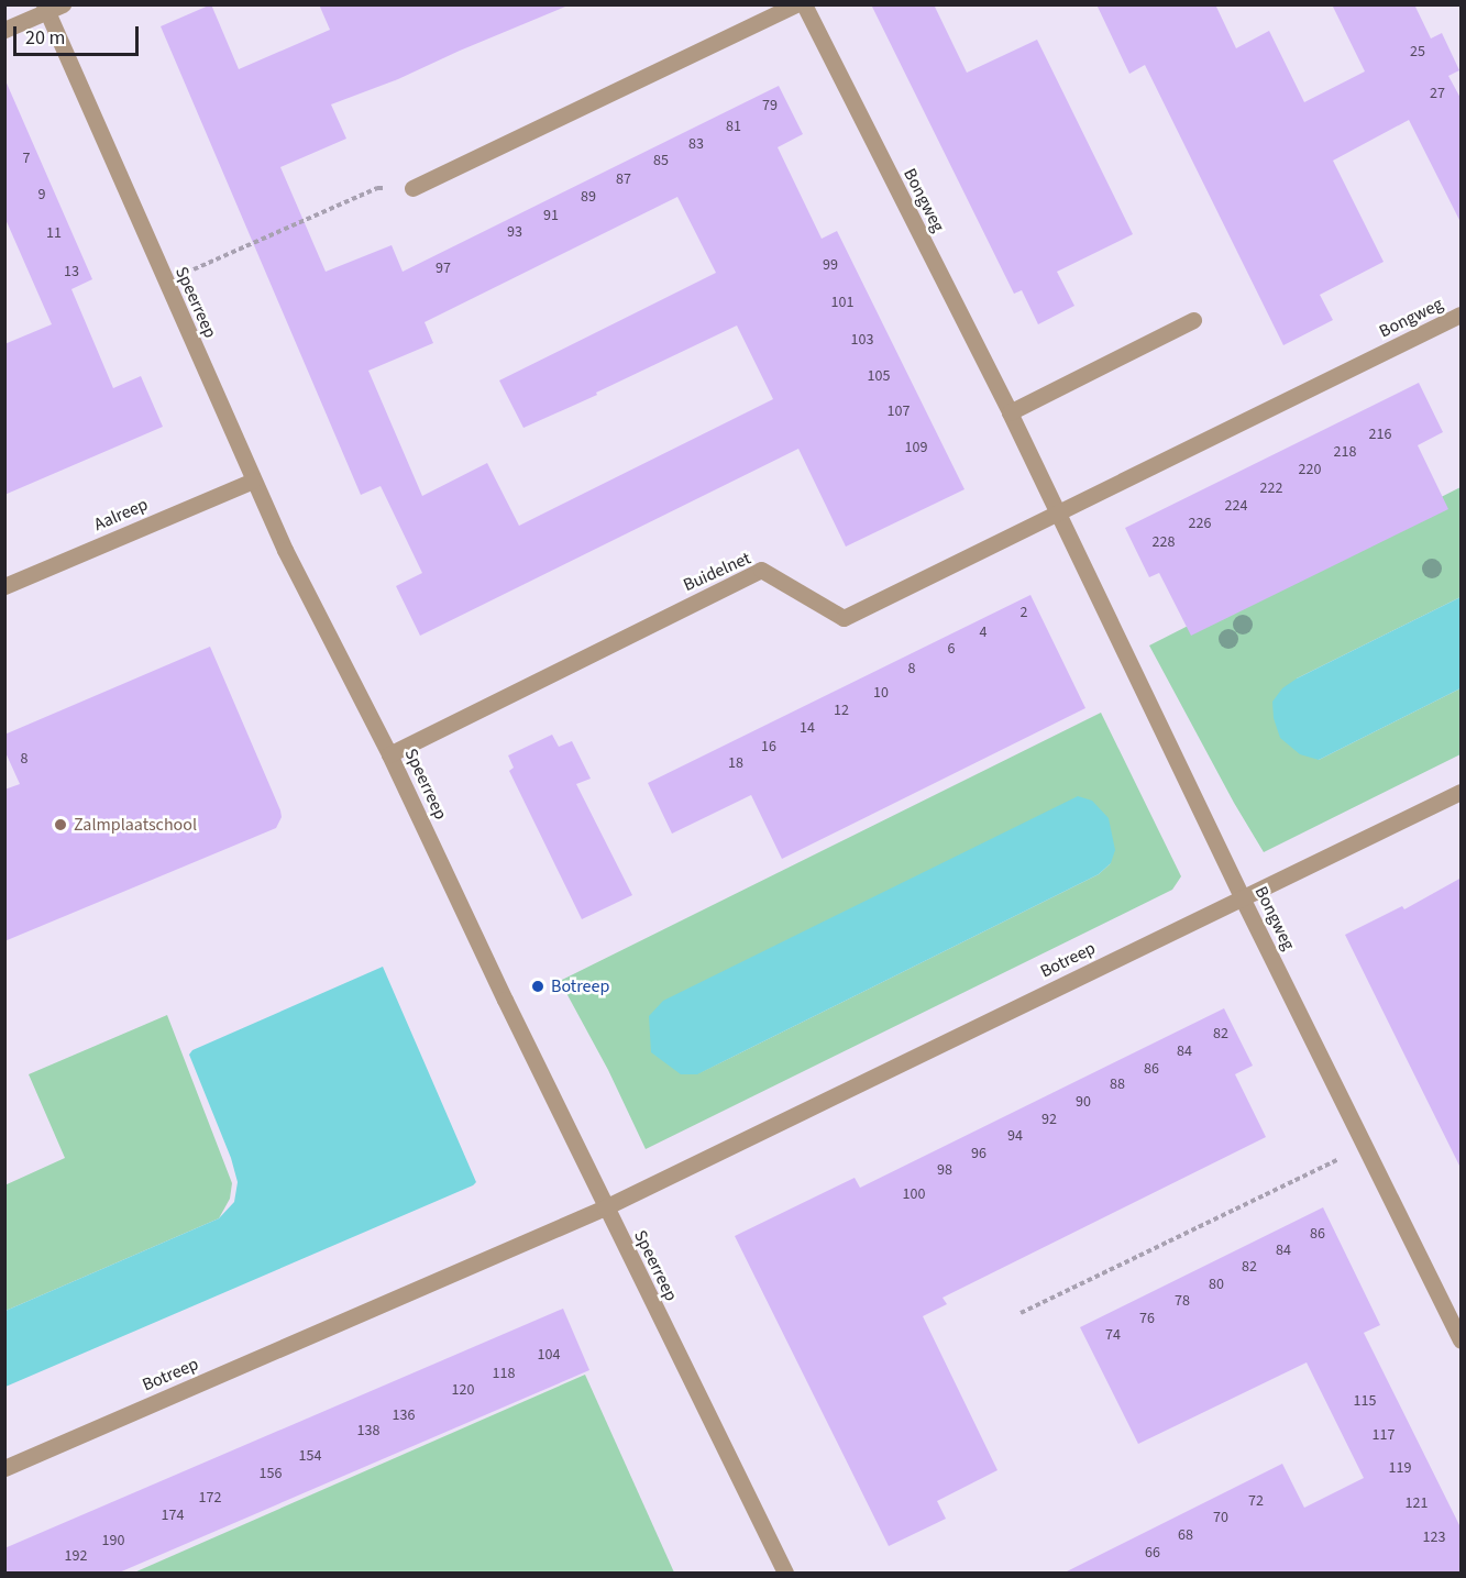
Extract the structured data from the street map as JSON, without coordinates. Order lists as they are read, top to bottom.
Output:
{
  "streets": {
    "street": [
      "Bongweg",
      "Speerreep",
      "Aalreep",
      "Buidelnet",
      "Botreep"
    ]
  },
  "crossings": [
    ["Bongweg", "Buidelnet"],
    ["Bongweg", "Botreep"],
    ["Speerreep", "Aalreep"],
    ["Speerreep", "Buidelnet"],
    ["Speerreep", "Botreep"]
  ],
  "places": ["Zalmplaatschool", "Botreep"],
  "house_numbers": [
    "25",
    "27",
    "79",
    "81",
    "83",
    "7",
    "85",
    "87",
    "9",
    "89",
    "91",
    "93",
    "11",
    "99",
    "97",
    "13",
    "101",
    "103",
    "105",
    "107",
    "216",
    "109",
    "218",
    "220",
    "222",
    "224",
    "226",
    "228",
    "2",
    "4",
    "6",
    "8",
    "10",
    "12",
    "14",
    "16",
    "8",
    "18",
    "82",
    "84",
    "86",
    "88",
    "90",
    "92",
    "94",
    "96",
    "98",
    "100",
    "86",
    "84",
    "82",
    "80",
    "78",
    "76",
    "74",
    "104",
    "118",
    "120",
    "115",
    "136",
    "138",
    "117",
    "154",
    "119",
    "156",
    "172",
    "72",
    "121",
    "174",
    "70",
    "68",
    "123",
    "190",
    "66",
    "192"
  ],
  "scale_bar": "20 m"
}
